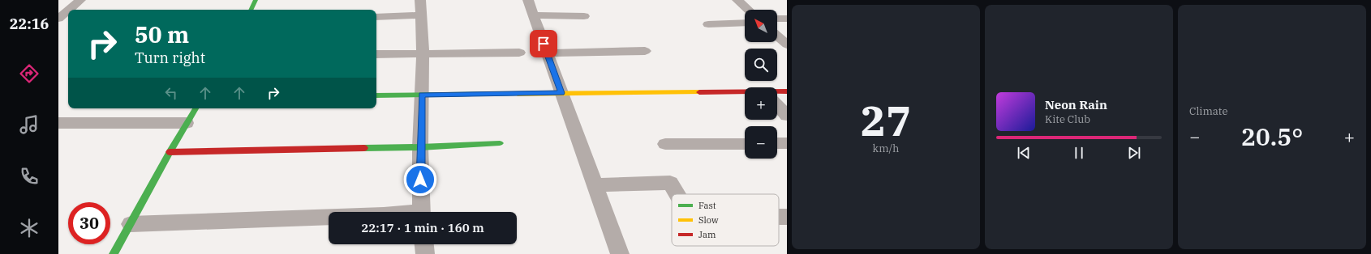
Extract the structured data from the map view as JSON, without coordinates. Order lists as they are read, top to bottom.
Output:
{
  "legend": ["Fast", "Slow", "Jam"],
  "north": "top left",
  "page": {
    "tabs": "22:16",
    "tile": [
      ["27", "km/h"],
      "Climate"
    ],
    "map_buttons": ["+", "−"],
    "turn": ["50 m", "Turn right"],
    "song": ["Neon Rain", "Kite Club"],
    "heat": ["−", "20.5°", "+"],
    "limit": "30",
    "trip": "22:17 · 1 min · 160 m"
  }
}
